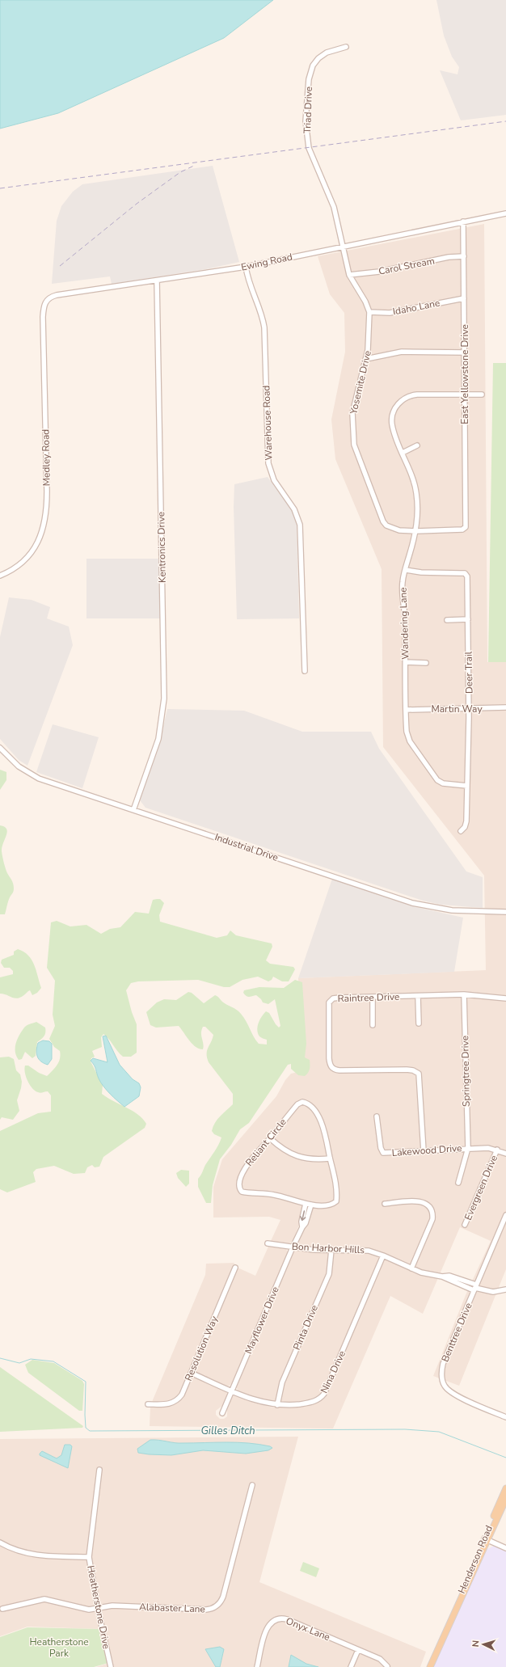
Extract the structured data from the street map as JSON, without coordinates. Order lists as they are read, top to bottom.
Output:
{
  "streets": {
    "main road": ["Henderson Road"],
    "street": [
      "Triad Drive",
      "Ewing Road",
      "Carol Stream",
      "Idaho Lane",
      "East Yellowstone Drive",
      "Yosemite Drive",
      "Warehouse Road",
      "Medley Road",
      "Kentronics Drive",
      "Wandering Lane",
      "Deer Trail",
      "Martin Way",
      "Industrial Drive",
      "Raintree Drive",
      "Springtree Drive",
      "Reliant Circle",
      "Lakewood Drive",
      "Evergreen Drive",
      "Bon Harbor Hills",
      "Mayflower Drive",
      "Pinta Drive",
      "Benttree Drive",
      "Resolution Way",
      "Nina Drive",
      "Heatherstone Drive",
      "Alabaster Lane",
      "Onyx Lane"
    ]
  },
  "crossings": [
    ["Triad Drive", "Ewing Road"],
    ["Triad Drive", "Yosemite Drive"],
    ["Ewing Road", "East Yellowstone Drive"],
    ["Ewing Road", "Yosemite Drive"],
    ["Ewing Road", "Warehouse Road"],
    ["Ewing Road", "Medley Road"],
    ["Ewing Road", "Kentronics Drive"],
    ["Carol Stream", "East Yellowstone Drive"],
    ["Carol Stream", "Yosemite Drive"],
    ["Idaho Lane", "East Yellowstone Drive"],
    ["Idaho Lane", "Yosemite Drive"],
    ["East Yellowstone Drive", "Yosemite Drive"],
    ["East Yellowstone Drive", "Wandering Lane"],
    ["Yosemite Drive", "Wandering Lane"],
    ["Kentronics Drive", "Industrial Drive"],
    ["Wandering Lane", "Deer Trail"],
    ["Wandering Lane", "Martin Way"],
    ["Deer Trail", "Martin Way"],
    ["Raintree Drive", "Springtree Drive"],
    ["Raintree Drive", "Lakewood Drive"],
    ["Springtree Drive", "Lakewood Drive"],
    ["Reliant Circle", "Mayflower Drive"],
    ["Lakewood Drive", "Evergreen Drive"],
    ["Bon Harbor Hills", "Mayflower Drive"],
    ["Bon Harbor Hills", "Pinta Drive"],
    ["Bon Harbor Hills", "Benttree Drive"],
    ["Bon Harbor Hills", "Nina Drive"],
    ["Mayflower Drive", "Nina Drive"],
    ["Pinta Drive", "Nina Drive"],
    ["Resolution Way", "Nina Drive"],
    ["Heatherstone Drive", "Alabaster Lane"]
  ],
  "water": ["Gilles Ditch"],
  "parks": ["Heatherstone Park"],
  "north": "left"
}
